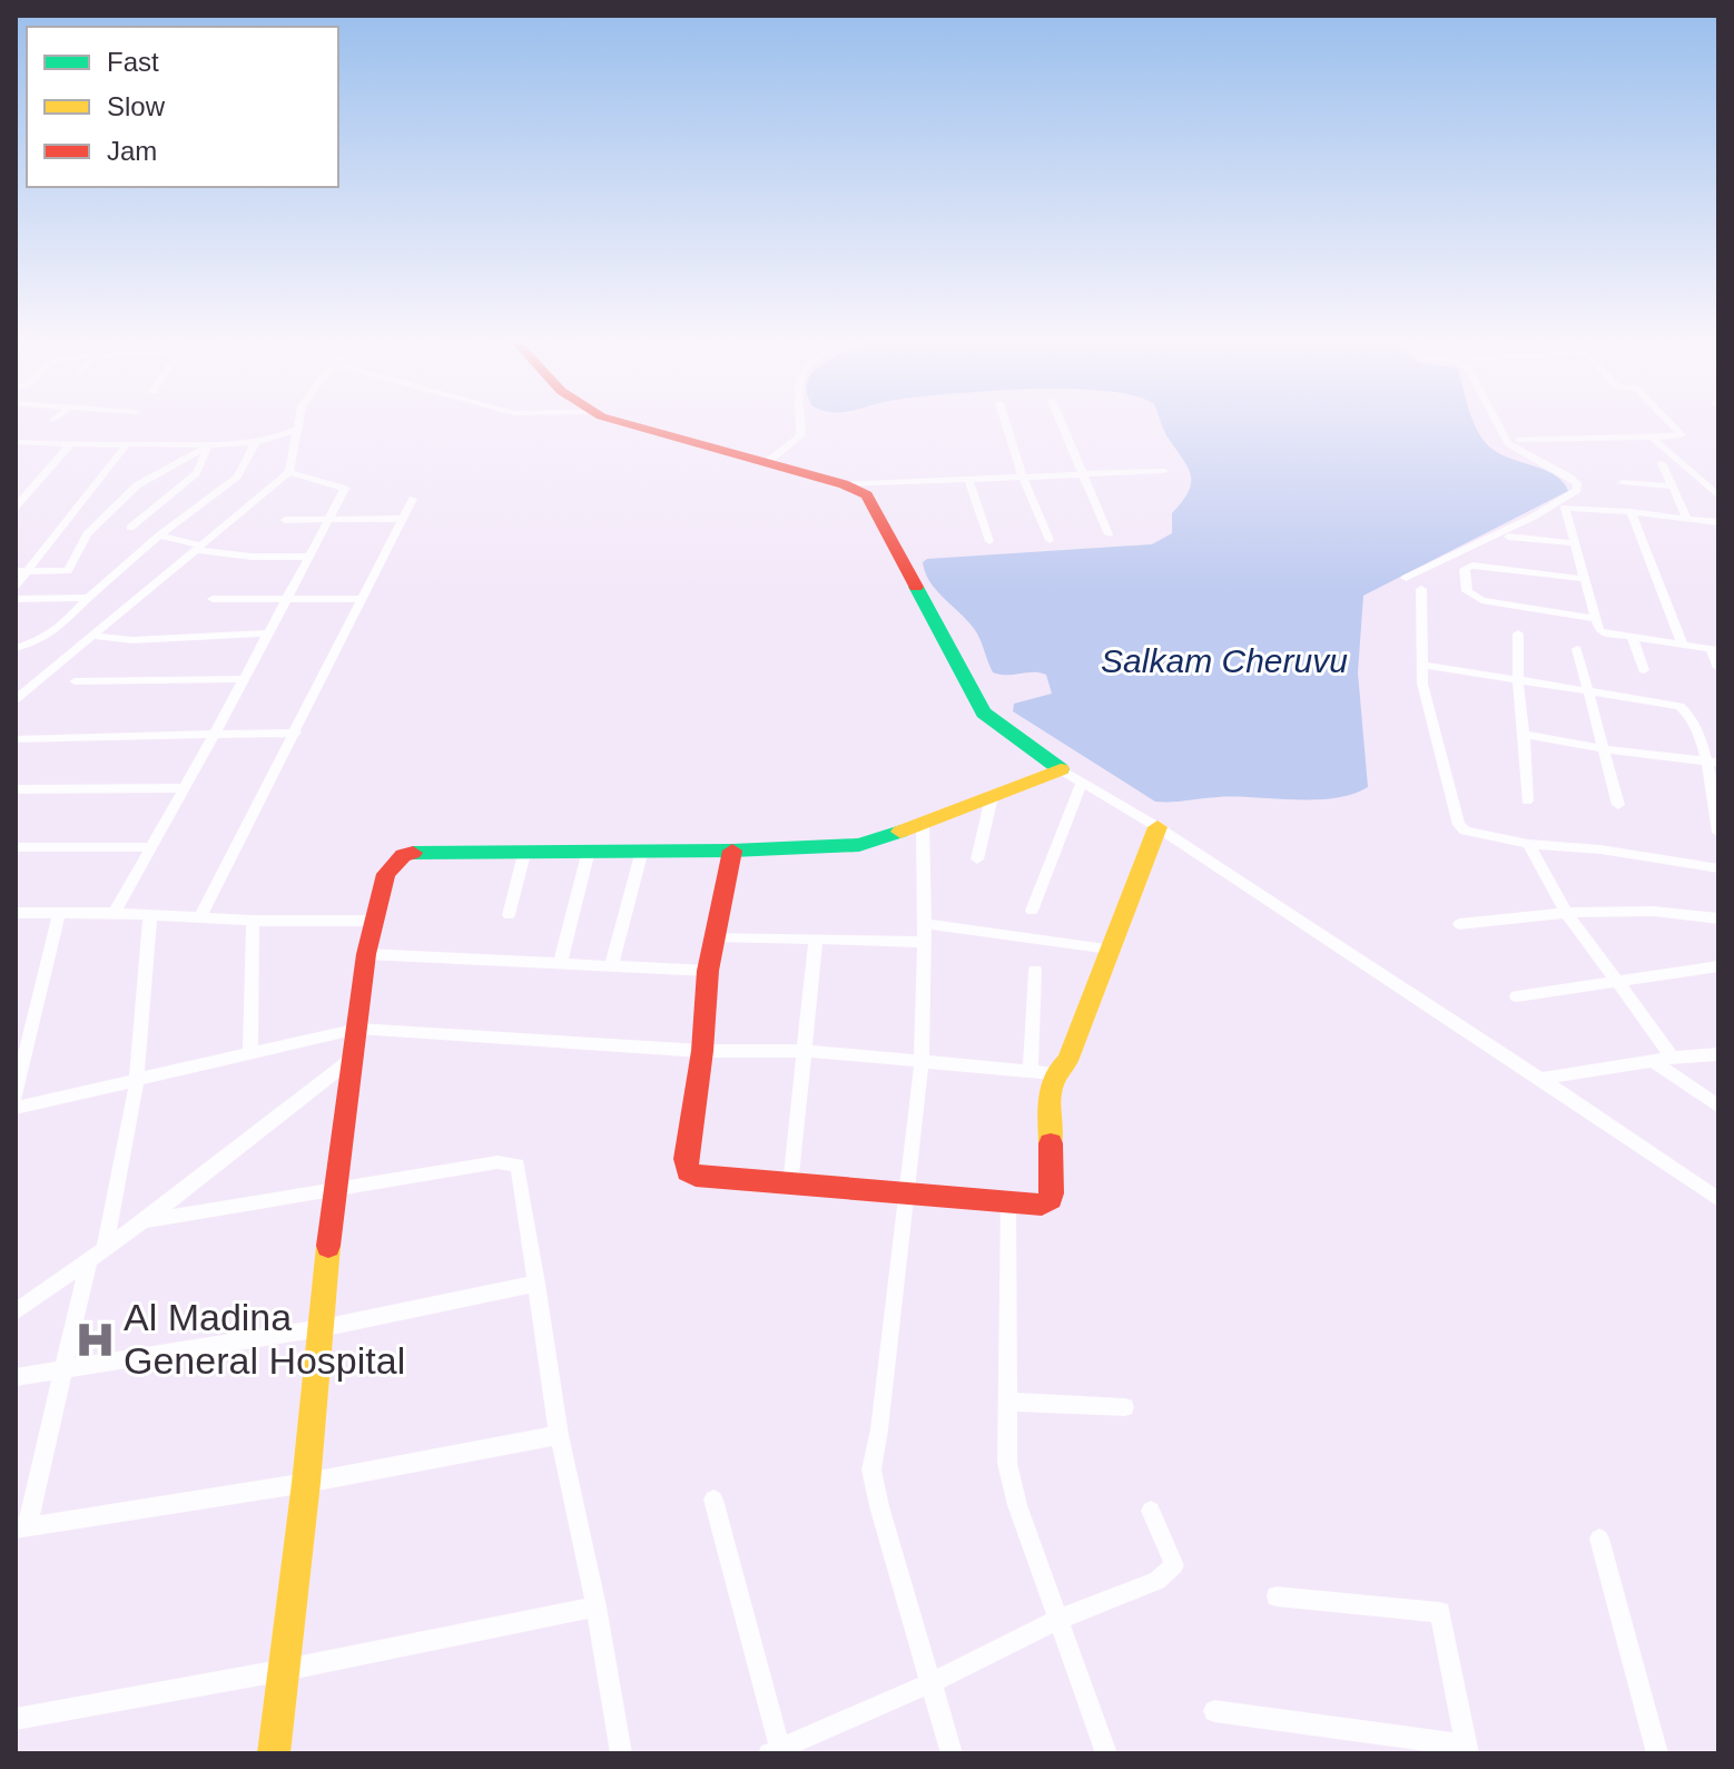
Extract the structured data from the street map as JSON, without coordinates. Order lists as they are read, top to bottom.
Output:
{
  "water": ["Salkam Cheruvu"],
  "places": {
    "hospital": ["Al Madina General Hospital"]
  },
  "legend": ["Fast", "Slow", "Jam"]
}
